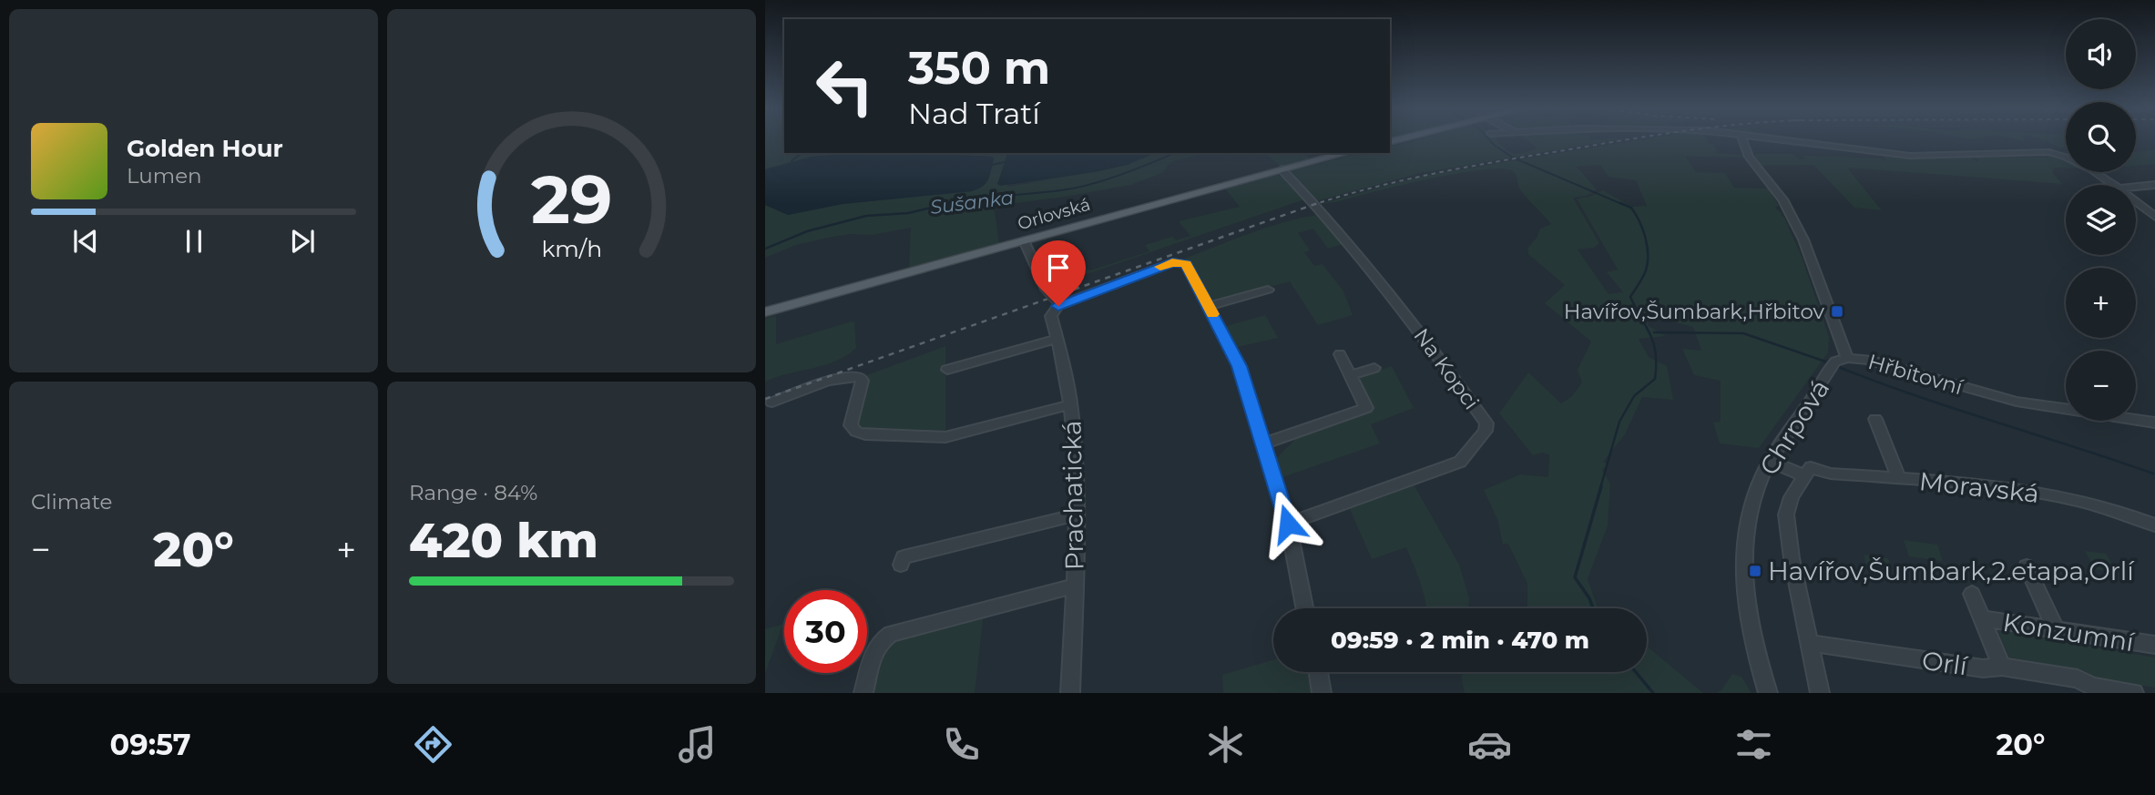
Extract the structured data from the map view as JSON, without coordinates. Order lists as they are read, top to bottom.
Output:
{
  "streets": {
    "main road": ["Orlovská"],
    "street": [
      "Na Kopci",
      "Hřbitovní",
      "Chrpová",
      "Moravská",
      "Prachatická",
      "Konzumní",
      "Orlí"
    ]
  },
  "crossings": [
    ["Orlovská", "Na Kopci"],
    ["Hřbitovní", "Chrpová"],
    ["Chrpová", "Moravská"],
    ["Konzumní", "Orlí"]
  ],
  "water": ["Sušanka"],
  "places": {
    "transit": ["Havířov,Šumbark,Hřbitov", "Havířov,Šumbark,2.etapa,Orlí"]
  },
  "page": {
    "map_buttons": ["+", "−"],
    "turn": ["350 m", "Nad Tratí"],
    "song": ["Golden Hour", "Lumen"],
    "tile": [
      "Climate",
      ["Range · 84%", "420 km"]
    ],
    "heat": ["−", "20°", "+"],
    "limit": "30",
    "trip": "09:59 · 2 min · 470 m",
    "tabs": ["09:57", "20°"],
    "gauge": ["29", "km/h"]
  }
}
